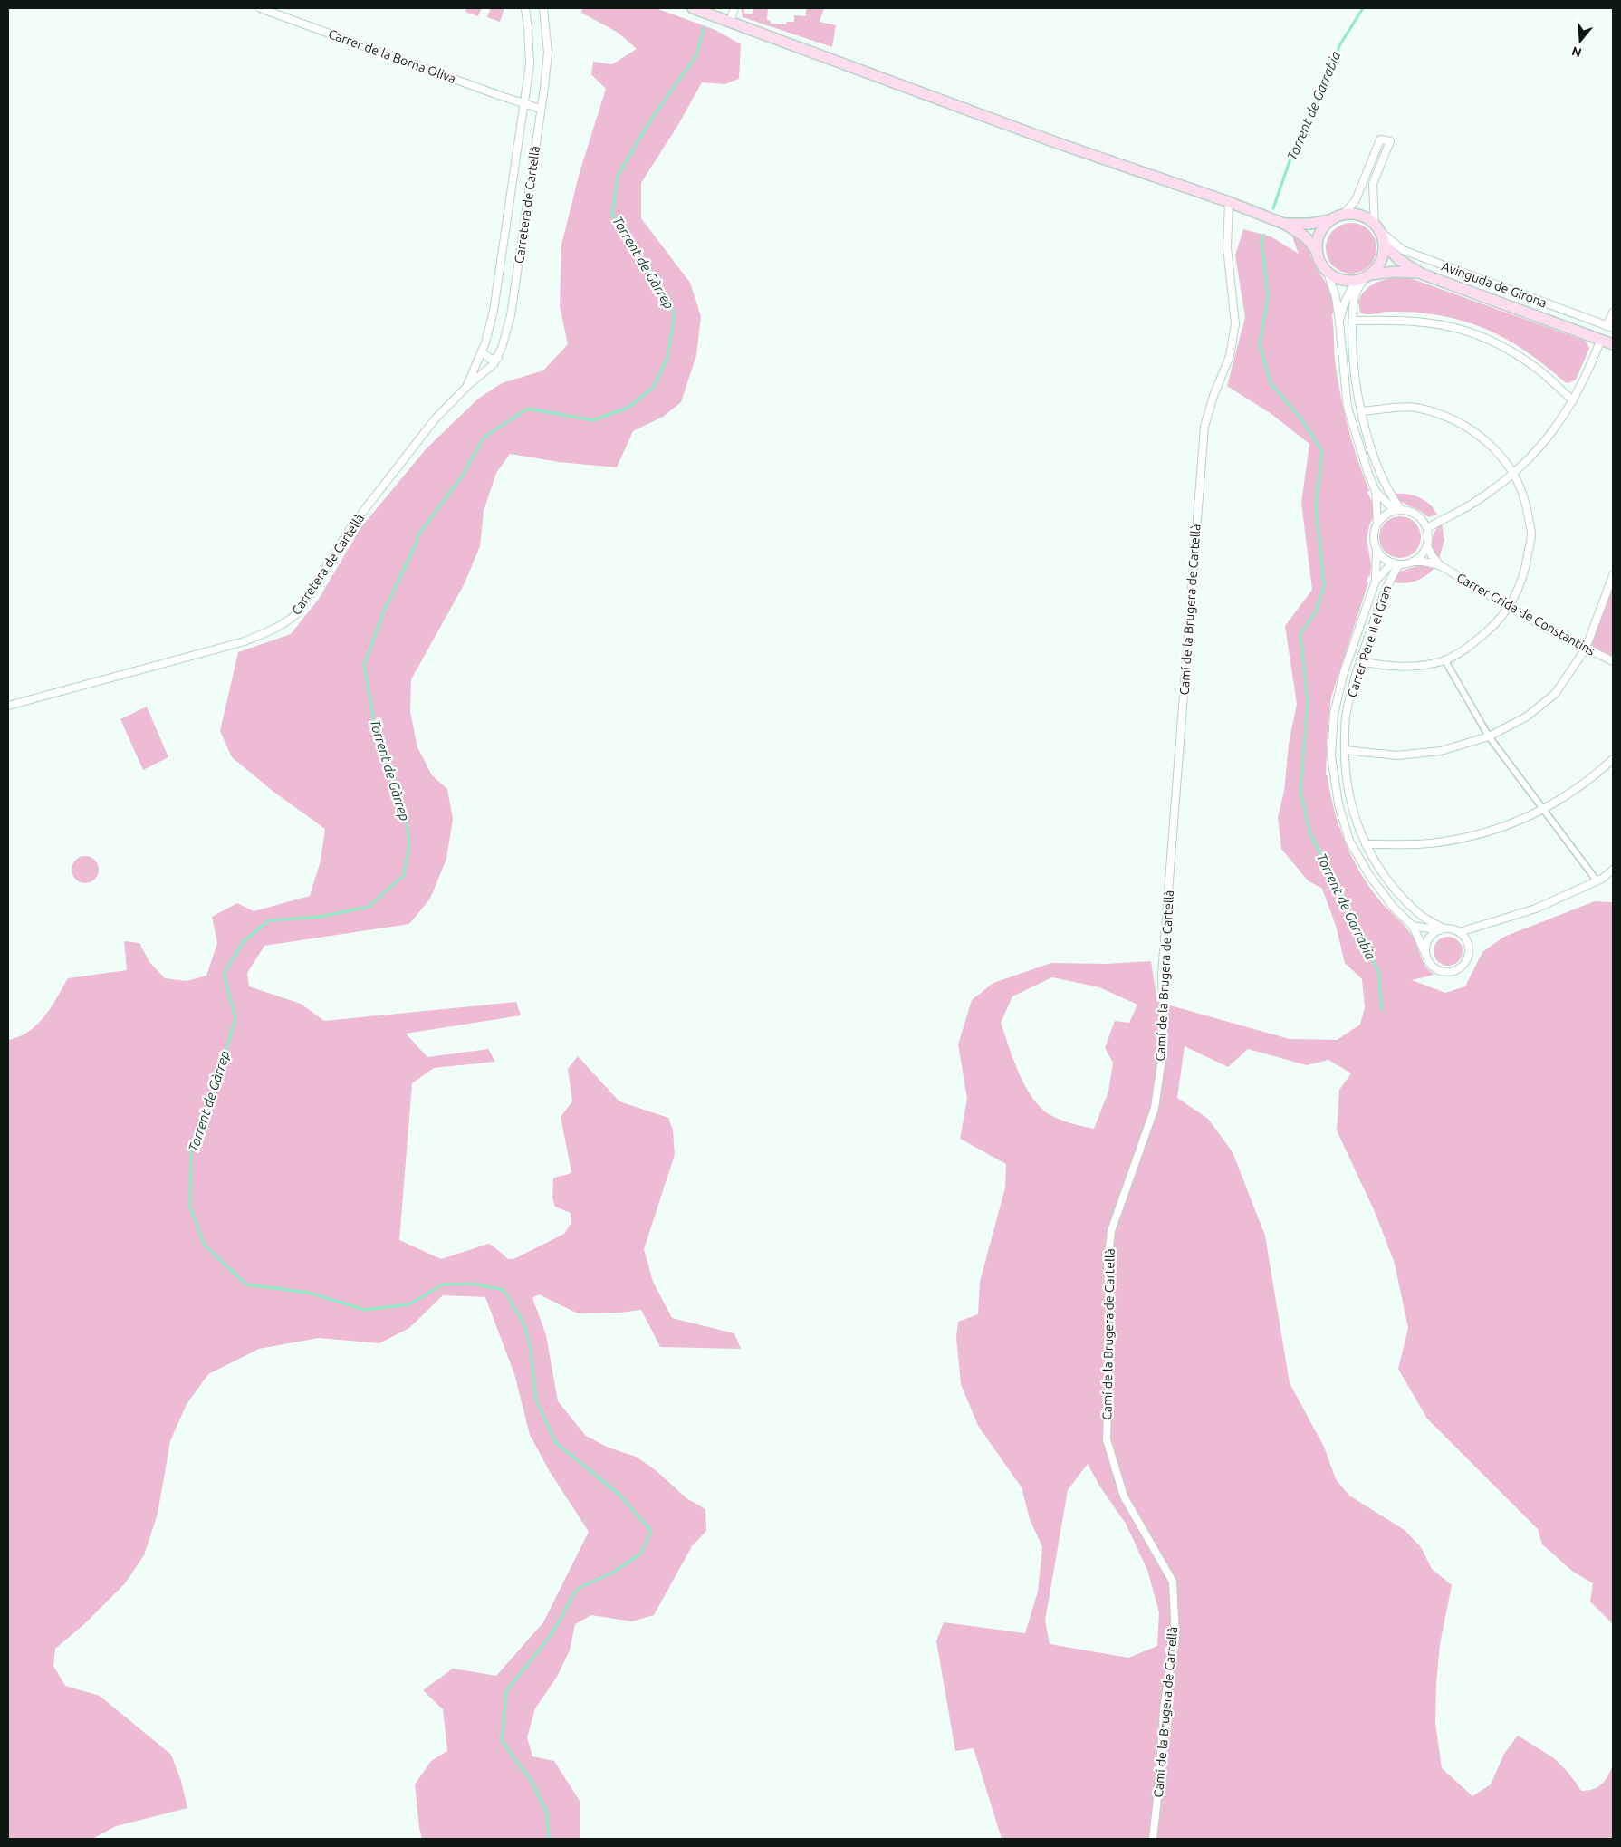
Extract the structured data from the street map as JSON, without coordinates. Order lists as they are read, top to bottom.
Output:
{
  "streets": {
    "main road": ["Avinguda de Girona"],
    "street": [
      "Carrer de la Borna Oliva",
      "Carretera de Cartellà",
      "Camí de la Brugera de Cartellà",
      "Carrer Crida de Constantins",
      "Carrer Pere II el Gran"
    ]
  },
  "crossings": [
    ["Carrer de la Borna Oliva", "Carretera de Cartellà"],
    ["Carrer Crida de Constantins", "Carrer Pere II el Gran"]
  ],
  "water": ["Torrent de Garrabia", "Torrent de Gàrrep"],
  "north": "bottom"
}
